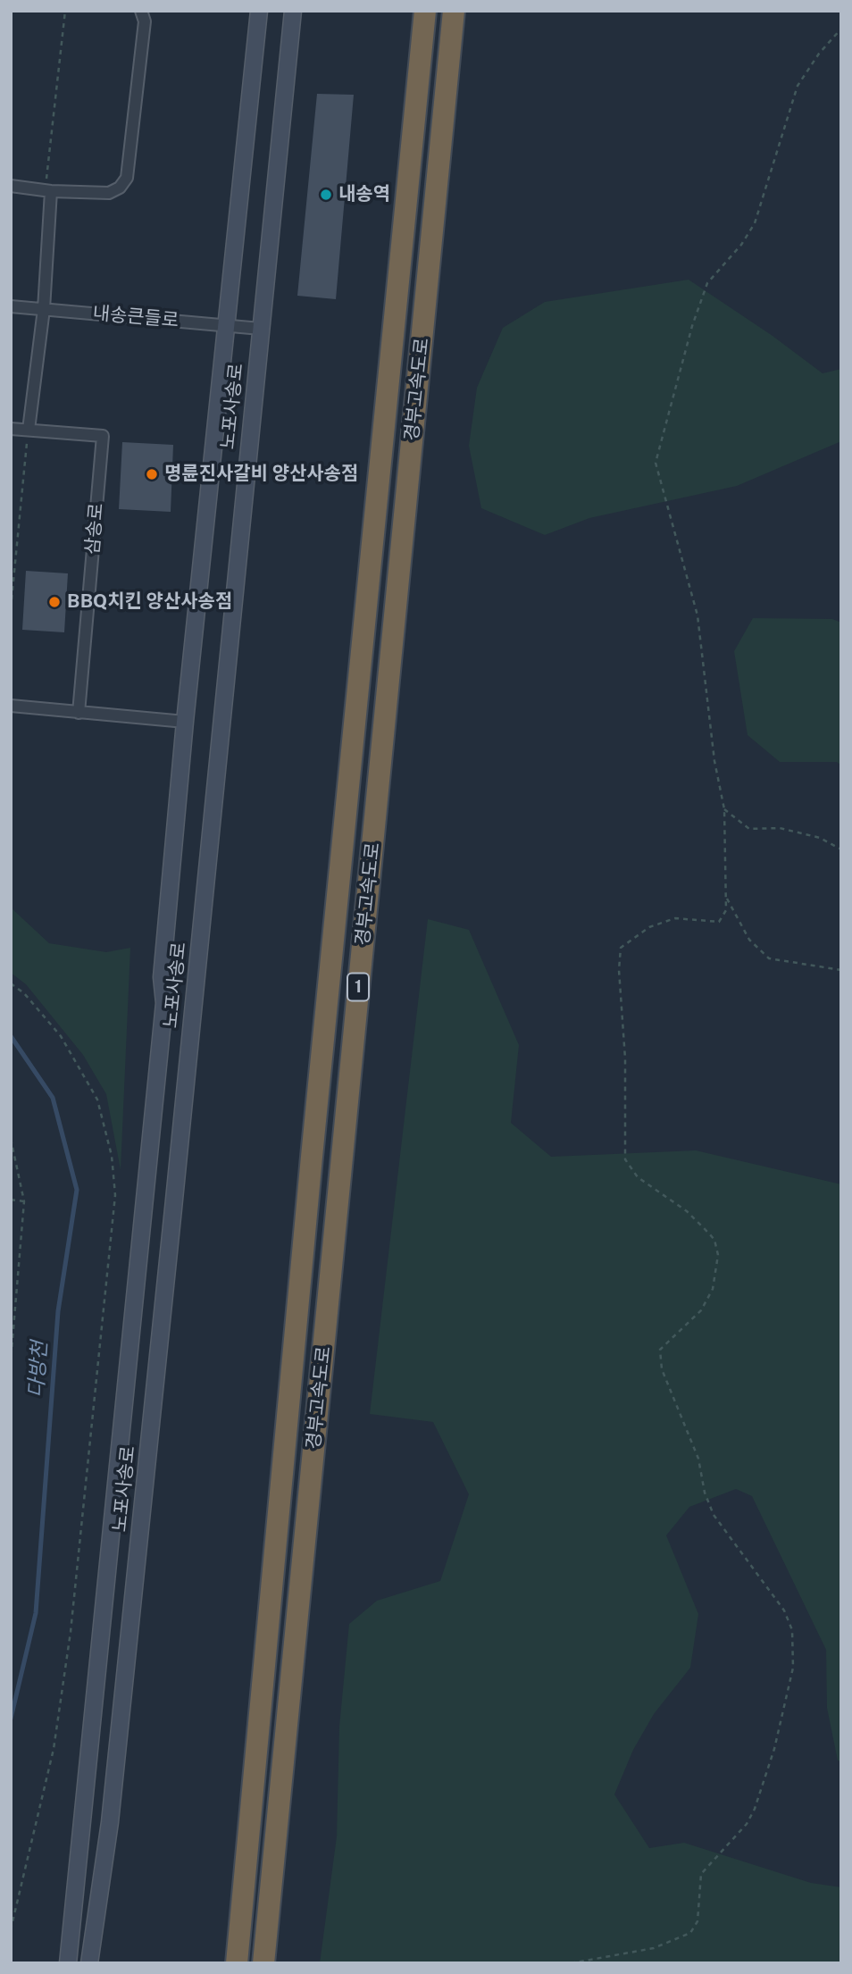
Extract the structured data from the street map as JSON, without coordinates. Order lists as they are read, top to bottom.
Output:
{
  "streets": {
    "highway": ["경부고속도로", "1"],
    "main road": ["노포사송로"],
    "street": ["내송큰들로", "삼송로"]
  },
  "crossings": [
    ["내송큰들로", "노포사송로"]
  ],
  "water": ["다방천"],
  "places": ["내송역", "명륜진사갈비 양산사송점", "BBQ치킨 양산사송점"]
}
